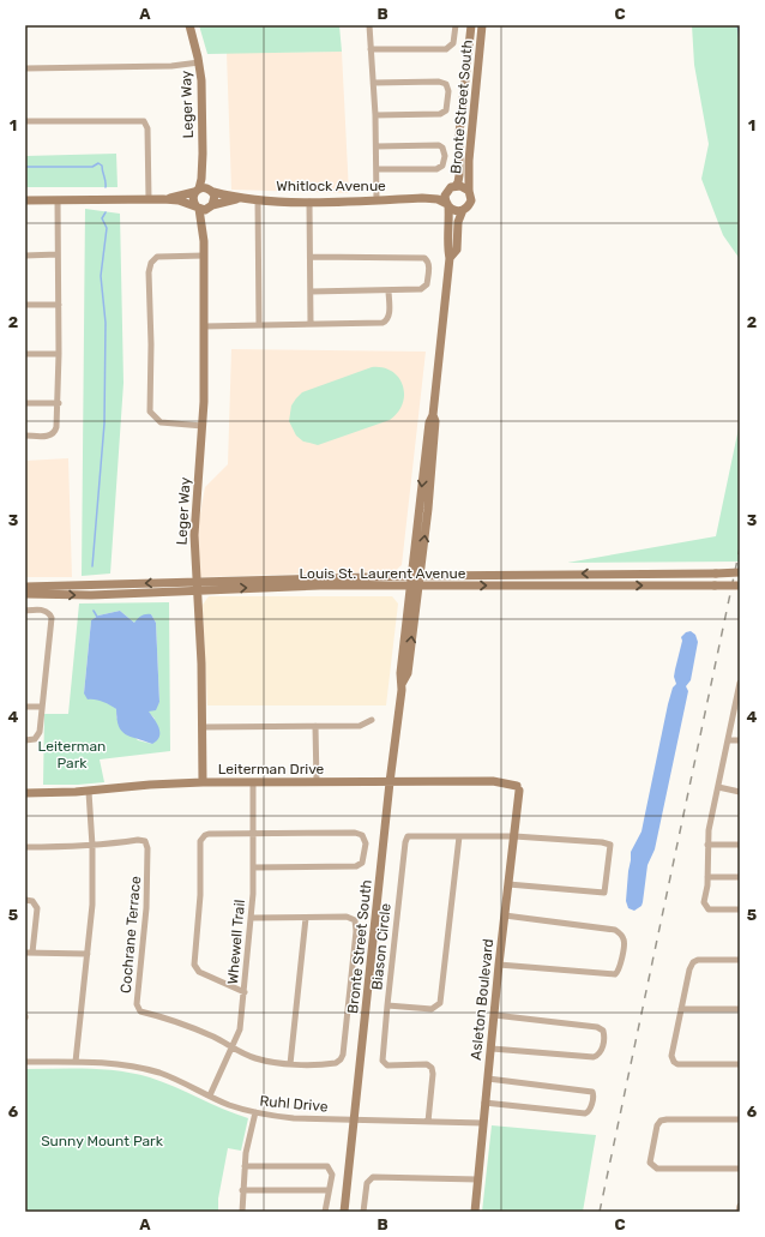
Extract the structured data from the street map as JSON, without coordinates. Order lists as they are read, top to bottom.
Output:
{
  "streets": {
    "main road": [
      "Leger Way",
      "Bronte Street South",
      "Whitlock Avenue",
      "Louis St. Laurent Avenue",
      "Leiterman Drive",
      "Asleton Boulevard"
    ],
    "street": [
      "Cochrane Terrace",
      "Whewell Trail",
      "Biason Circle",
      "Ruhl Drive"
    ]
  },
  "crossings": [
    ["Leger Way", "Whitlock Avenue"],
    ["Leger Way", "Louis St. Laurent Avenue"],
    ["Leger Way", "Leiterman Drive"],
    ["Bronte Street South", "Whitlock Avenue"],
    ["Bronte Street South", "Louis St. Laurent Avenue"],
    ["Bronte Street South", "Leiterman Drive"],
    ["Bronte Street South", "Ruhl Drive"],
    ["Leiterman Drive", "Whewell Trail"],
    ["Leiterman Drive", "Asleton Boulevard"],
    ["Cochrane Terrace", "Whewell Trail"],
    ["Whewell Trail", "Ruhl Drive"],
    ["Biason Circle", "Asleton Boulevard"],
    ["Asleton Boulevard", "Ruhl Drive"]
  ],
  "parks": ["Leiterman Park", "Sunny Mount Park"],
  "grid": {
    "columns": ["A", "B", "C"],
    "rows": [
      "1",
      "2",
      "3",
      "4",
      "5",
      "6"
    ]
  }
}
